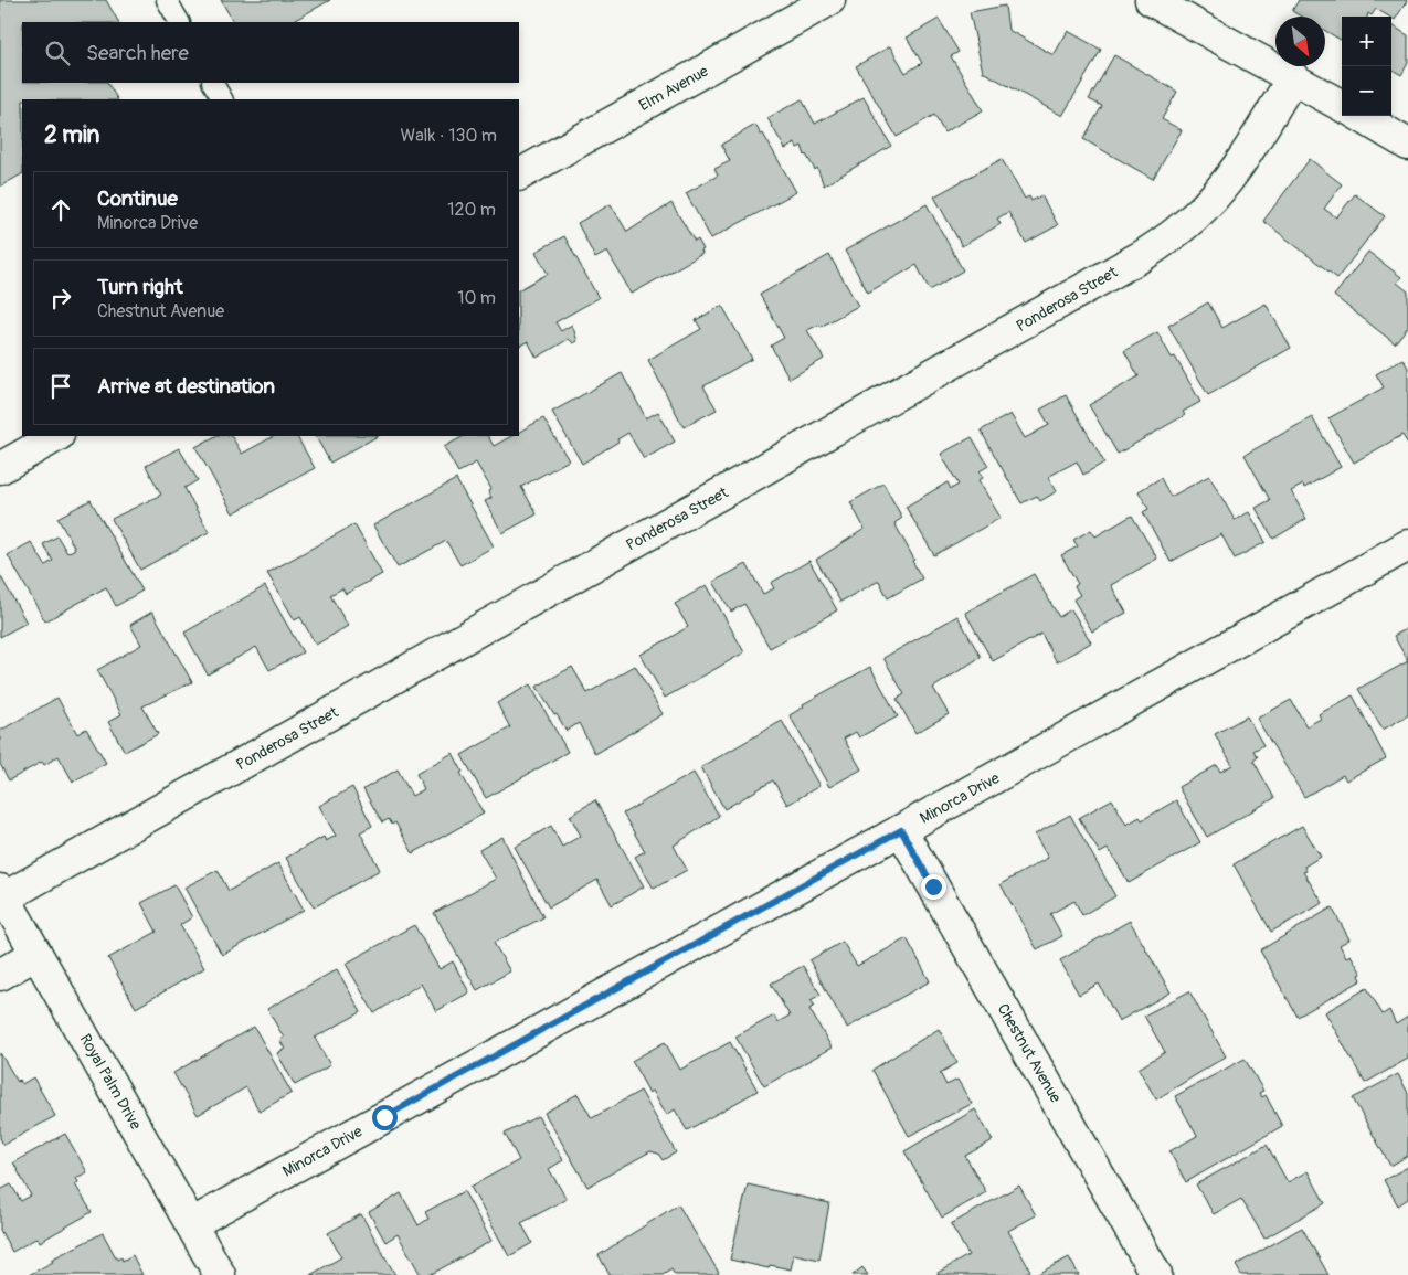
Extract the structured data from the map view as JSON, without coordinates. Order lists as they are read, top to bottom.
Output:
{
  "streets": {
    "street": [
      "Elm Avenue",
      "Ponderosa Street",
      "Minorca Drive",
      "Chestnut Avenue",
      "Royal Palm Drive"
    ]
  },
  "crossings": [
    ["Ponderosa Street", "Royal Palm Drive"],
    ["Minorca Drive", "Chestnut Avenue"],
    ["Minorca Drive", "Royal Palm Drive"]
  ],
  "north": "bottom right",
  "page": {
    "map_buttons": ["+", "−"],
    "search": "Search here",
    "heading": ["2 min", "Walk · 130 m"],
    "list": [
      ["Continue", "Minorca Drive", "120 m"],
      ["Turn right", "Chestnut Avenue", "10 m"],
      "Arrive at destination"
    ]
  }
}
